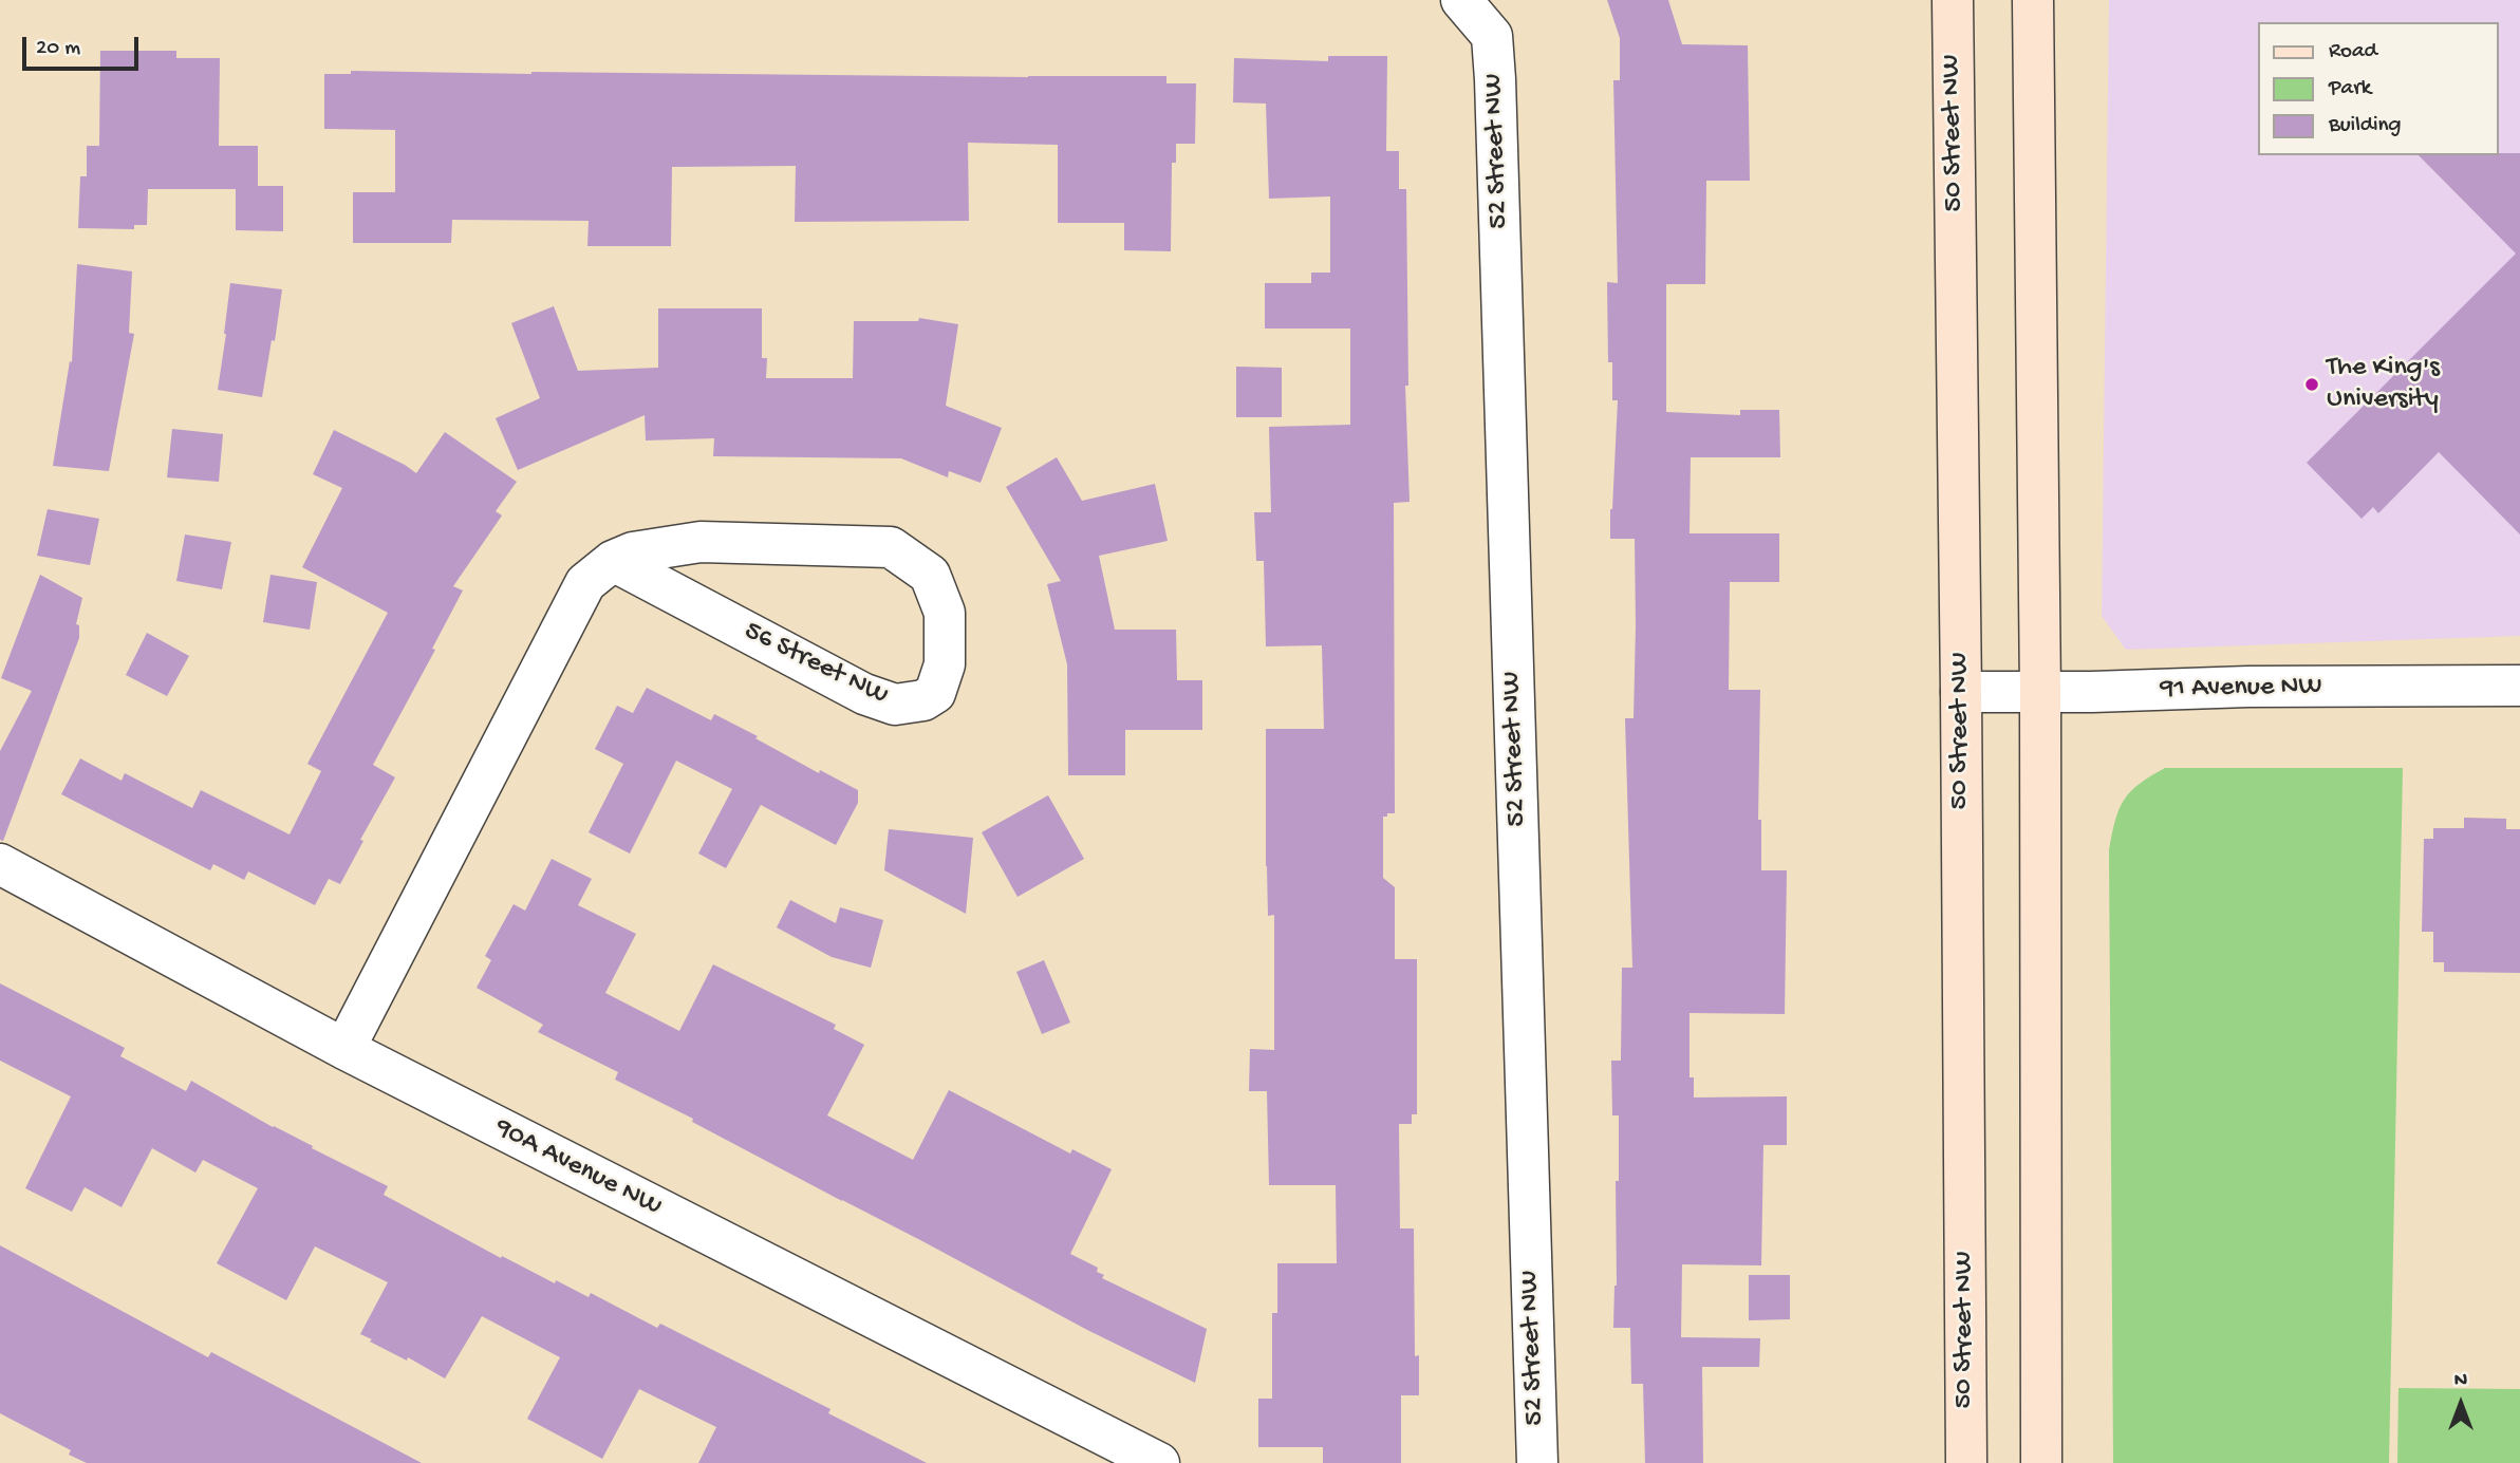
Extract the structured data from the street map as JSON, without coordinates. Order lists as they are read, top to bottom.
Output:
{
  "streets": {
    "main road": ["50 Street NW"],
    "street": [
      "52 Street NW",
      "56 Street NW",
      "91 Avenue NW",
      "90A Avenue NW"
    ]
  },
  "crossings": [
    ["50 Street NW", "91 Avenue NW"],
    ["56 Street NW", "90A Avenue NW"]
  ],
  "places": ["The King's University"],
  "legend": ["Road", "Park", "Building"],
  "scale_bar": "20 m",
  "north": "top"
}
